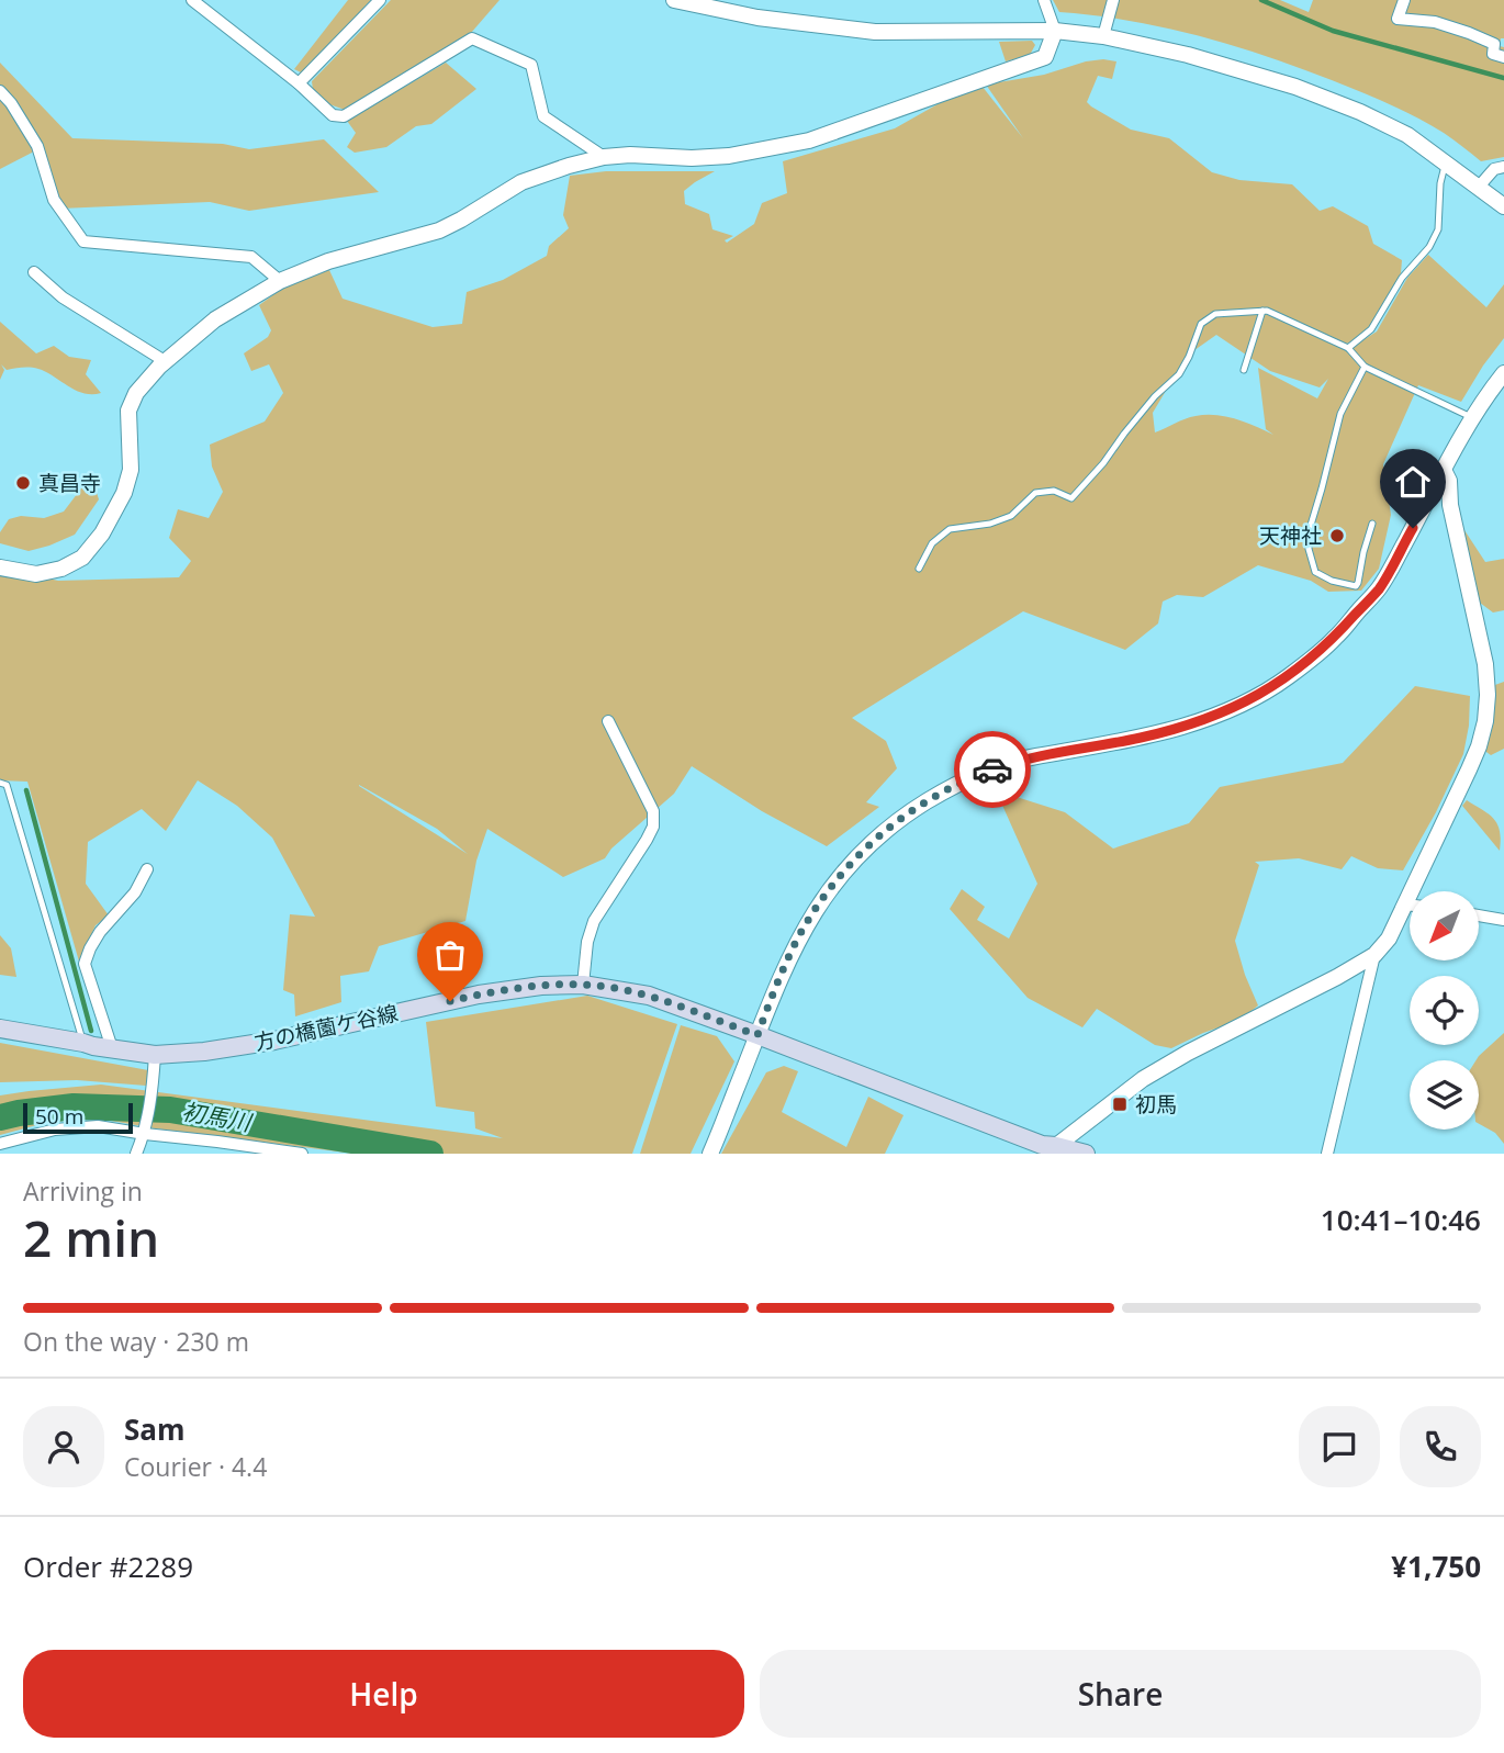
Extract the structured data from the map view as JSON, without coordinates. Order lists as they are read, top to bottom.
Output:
{
  "streets": {
    "main road": ["方の橋薗ケ谷線"]
  },
  "water": ["初馬川"],
  "places": {
    "other": ["真昌寺", "天神社"],
    "transit": ["初馬"]
  },
  "scale_bar": "50 m",
  "north": "bottom left",
  "page": {
    "scale": "50 m",
    "heading": ["2 min", "Arriving in", "10:41–10:46"],
    "panel": [
      "Sam",
      "Courier · 4.4",
      "Order #2289",
      "¥1,750"
    ],
    "bar": "On the way · 230 m",
    "buttons": ["Help", "Share"]
  }
}
